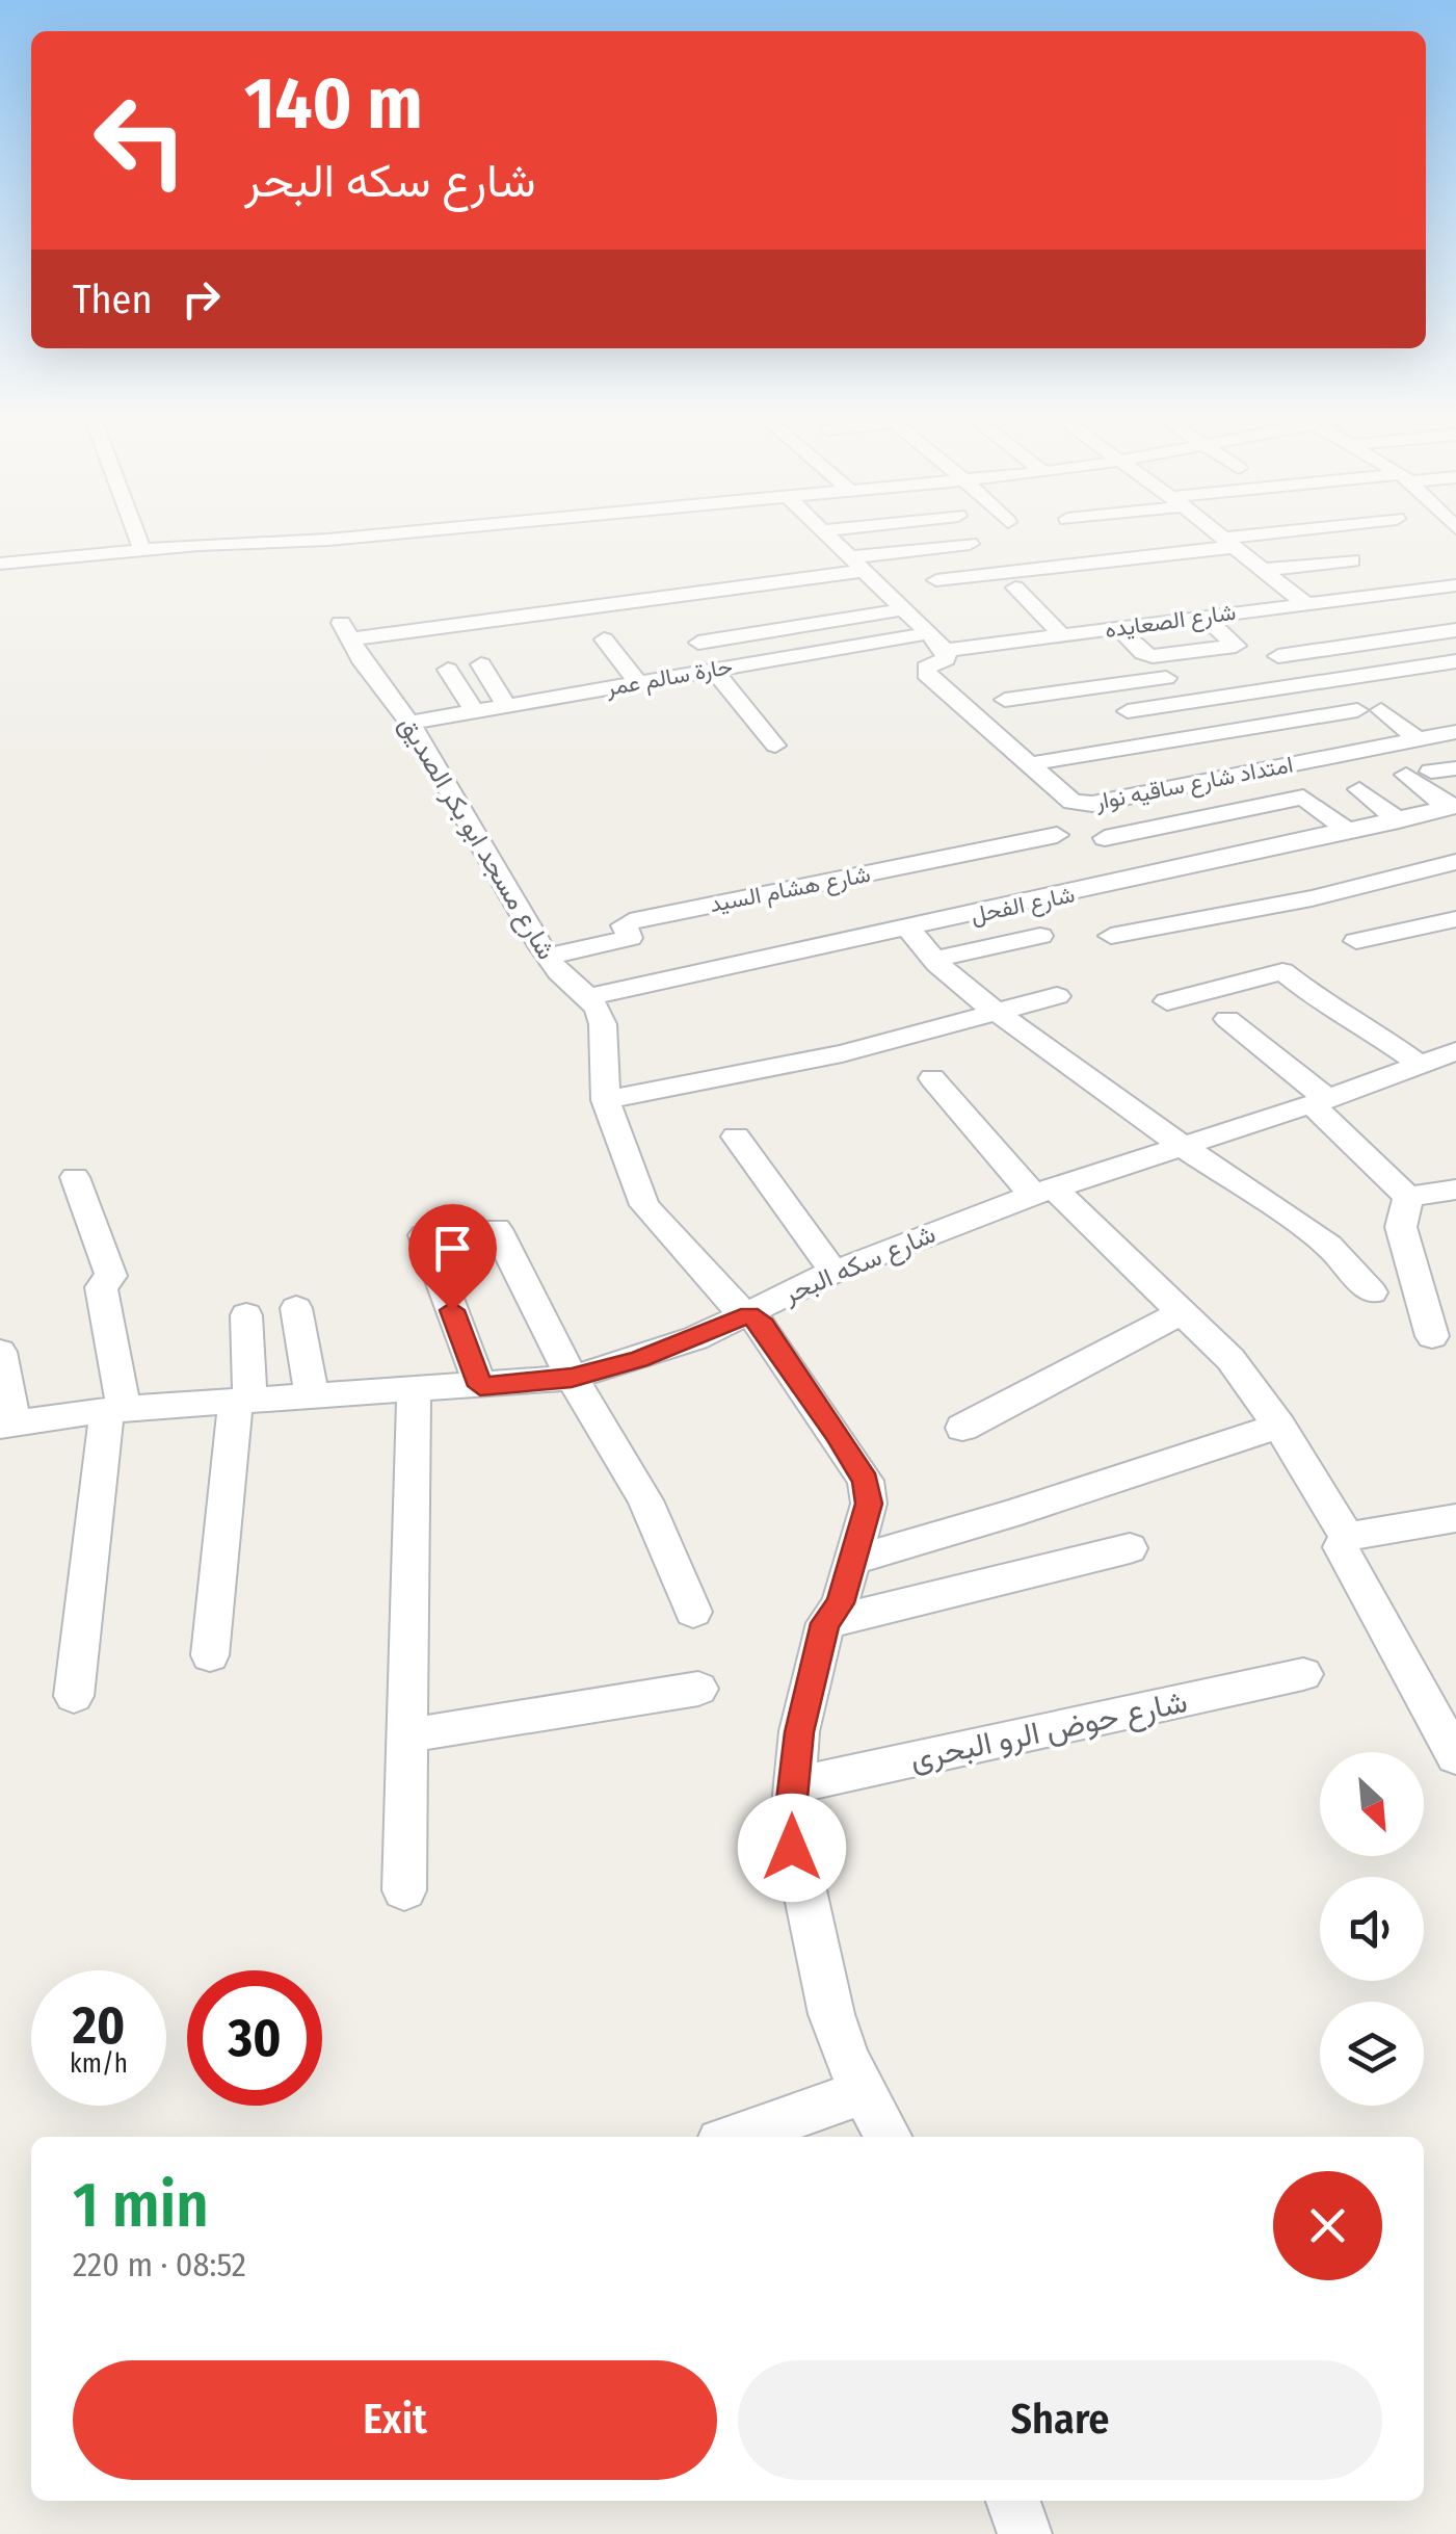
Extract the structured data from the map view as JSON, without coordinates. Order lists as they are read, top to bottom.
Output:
{
  "streets": {
    "street": [
      "شارع الصعايده",
      "حارة سالم عمر",
      "امتداد شارع ساقيه نوار",
      "شارع مسجد ابو بكر الصديق",
      "شارع هشام السيد",
      "شارع الفحل",
      "شارع سكه البحر",
      "شارع حوض الرو البحرى"
    ]
  },
  "crossings": [
    ["شارع الصعايده", "امتداد شارع ساقيه نوار"],
    ["حارة سالم عمر", "شارع مسجد ابو بكر الصديق"],
    ["شارع مسجد ابو بكر الصديق", "شارع هشام السيد"],
    ["شارع مسجد ابو بكر الصديق", "شارع الفحل"],
    ["شارع مسجد ابو بكر الصديق", "شارع سكه البحر"],
    ["شارع مسجد ابو بكر الصديق", "شارع حوض الرو البحرى"]
  ],
  "north": "bottom right",
  "page": {
    "turn": ["140 m", "شارع سكه البحر"],
    "then": "Then",
    "speed": "20 km/h",
    "limit": "30",
    "heading": ["1 min", "220 m · 08:52"],
    "buttons": ["Exit", "Share"]
  }
}
